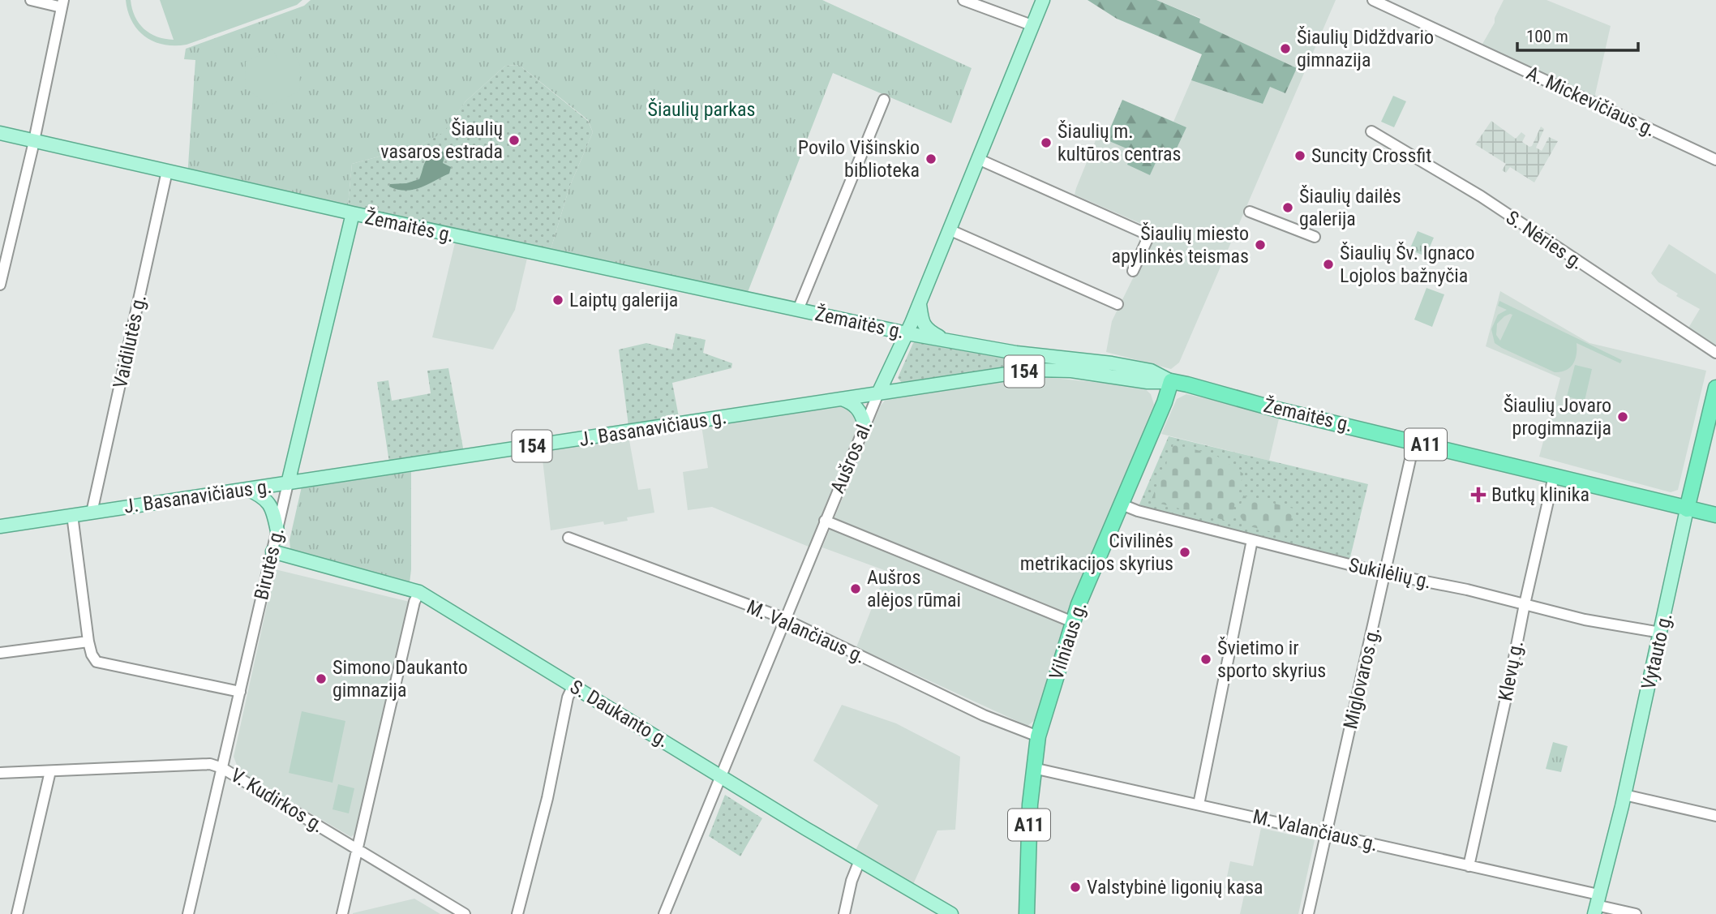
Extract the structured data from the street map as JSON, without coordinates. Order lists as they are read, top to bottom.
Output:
{
  "streets": {
    "highway": [
      "Žemaitės g.",
      "A11",
      "Vilniaus g.",
      "Vytauto g."
    ],
    "main road": [
      "154",
      "J. Basanavičiaus g.",
      "Aušros al.",
      "Birutės g.",
      "S. Daukanto g."
    ],
    "street": [
      "A. Mickevičiaus g.",
      "S. Nėries g.",
      "Vaidilutės g.",
      "Sukilėlių g.",
      "M. Valančiaus g.",
      "Klevų g.",
      "Miglovaros g.",
      "V. Kudirkos g."
    ]
  },
  "crossings": [
    ["Žemaitės g.", "Vaidilutės g."],
    ["Žemaitės g.", "J. Basanavičiaus g."],
    ["Žemaitės g.", "Aušros al."],
    ["Žemaitės g.", "Birutės g."],
    ["Žemaitės g.", "Vilniaus g."],
    ["Žemaitės g.", "Vytauto g."],
    ["Žemaitės g.", "Klevų g."],
    ["Žemaitės g.", "Miglovaros g."],
    ["Vaidilutės g.", "J. Basanavičiaus g."],
    ["J. Basanavičiaus g.", "Aušros al."],
    ["J. Basanavičiaus g.", "Birutės g."],
    ["J. Basanavičiaus g.", "Vilniaus g."],
    ["Aušros al.", "M. Valančiaus g."],
    ["Aušros al.", "S. Daukanto g."],
    ["Birutės g.", "S. Daukanto g."],
    ["Birutės g.", "V. Kudirkos g."],
    ["Sukilėlių g.", "Vilniaus g."],
    ["Sukilėlių g.", "Vytauto g."],
    ["Sukilėlių g.", "Klevų g."],
    ["Sukilėlių g.", "Miglovaros g."],
    ["M. Valančiaus g.", "Vilniaus g."],
    ["M. Valančiaus g.", "Vytauto g."],
    ["M. Valančiaus g.", "Klevų g."],
    ["M. Valančiaus g.", "Miglovaros g."]
  ],
  "parks": ["Šiaulių parkas"],
  "places": {
    "other": [
      "Šiaulių Didždvario gimnazija",
      "Šiaulių vasaros estrada",
      "Šiaulių m. kultūros centras",
      "Suncity Crossfit",
      "Povilo Višinskio biblioteka",
      "Šiaulių dailės galerija",
      "Šiaulių miesto apylinkės teismas",
      "Šiaulių Šv. Ignaco Lojolos bažnyčia",
      "Laiptų galerija",
      "Šiaulių Jovaro progimnazija",
      "Civilinės metrikacijos skyrius",
      "Aušros alėjos rūmai",
      "Švietimo ir sporto skyrius",
      "Simono Daukanto gimnazija",
      "Valstybinė ligonių kasa"
    ],
    "health": ["Butkų klinika"]
  },
  "scale_bar": "100 m"
}
